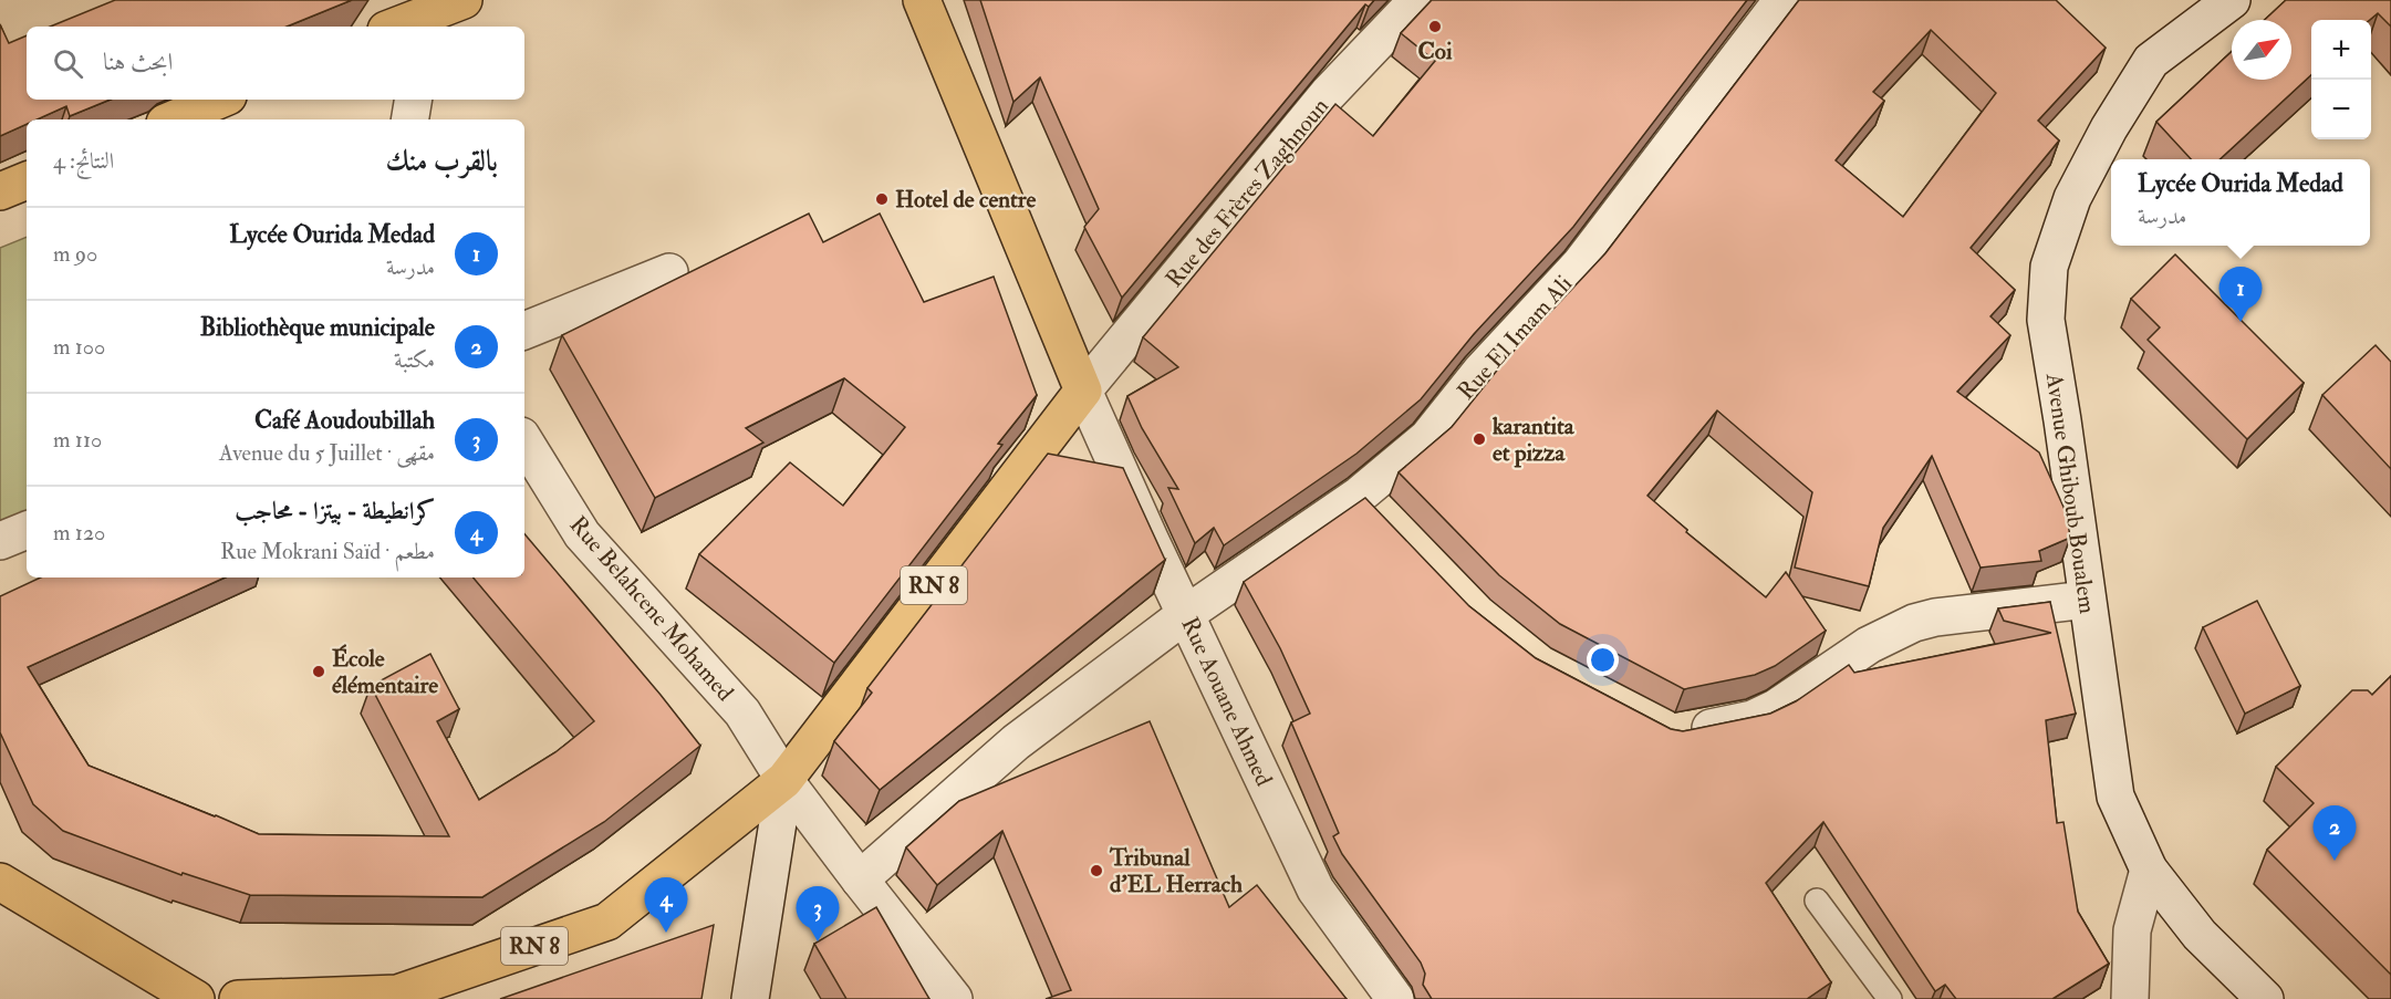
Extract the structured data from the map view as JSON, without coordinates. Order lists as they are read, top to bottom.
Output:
{
  "streets": {
    "main road": ["RN 8"],
    "street": [
      "Rue des Frères Zaghnoun",
      "Rue El Imam Ali",
      "Avenue Ghiboub Boualem",
      "Rue Belahcene Mohamed",
      "Rue Aouane Ahmed"
    ]
  },
  "crossings": [
    ["Rue des Frères Zaghnoun", "RN 8"],
    ["Rue des Frères Zaghnoun", "Rue Aouane Ahmed"],
    ["Rue El Imam Ali", "Rue Belahcene Mohamed"],
    ["Rue El Imam Ali", "Rue Aouane Ahmed"],
    ["RN 8", "Rue Belahcene Mohamed"],
    ["RN 8", "Rue Aouane Ahmed"]
  ],
  "places": [
    "Coi",
    "Hotel de centre",
    "karantita et pizza",
    "École élémentaire",
    "Tribunal d'EL Herrach"
  ],
  "north": "top right",
  "page": {
    "map_buttons": ["+", "−"],
    "search": "ابحث هنا",
    "heading": ["بالقرب منك", "النتائج: 4"],
    "popup": ["Lycée Ourida Medad", "مدرسة"],
    "list": [
      {
        "mark": "1",
        "name": "Lycée Ourida Medad",
        "note": "مدرسة",
        "value": "90 m"
      },
      {
        "mark": "2",
        "name": "Bibliothèque municipale",
        "note": "مكتبة",
        "value": "100 m"
      },
      {
        "mark": "3",
        "name": "Café Aoudoubillah",
        "note": "مقهى · Avenue du 5 Juillet",
        "value": "110 m"
      },
      {
        "mark": "4",
        "name": "كرانطيطة - بيتزا - محاجب",
        "note": "مطعم · Rue Mokrani Saïd",
        "value": "120 m"
      }
    ],
    "pins": [
      "1",
      "2",
      "4",
      "3"
    ]
  }
}
